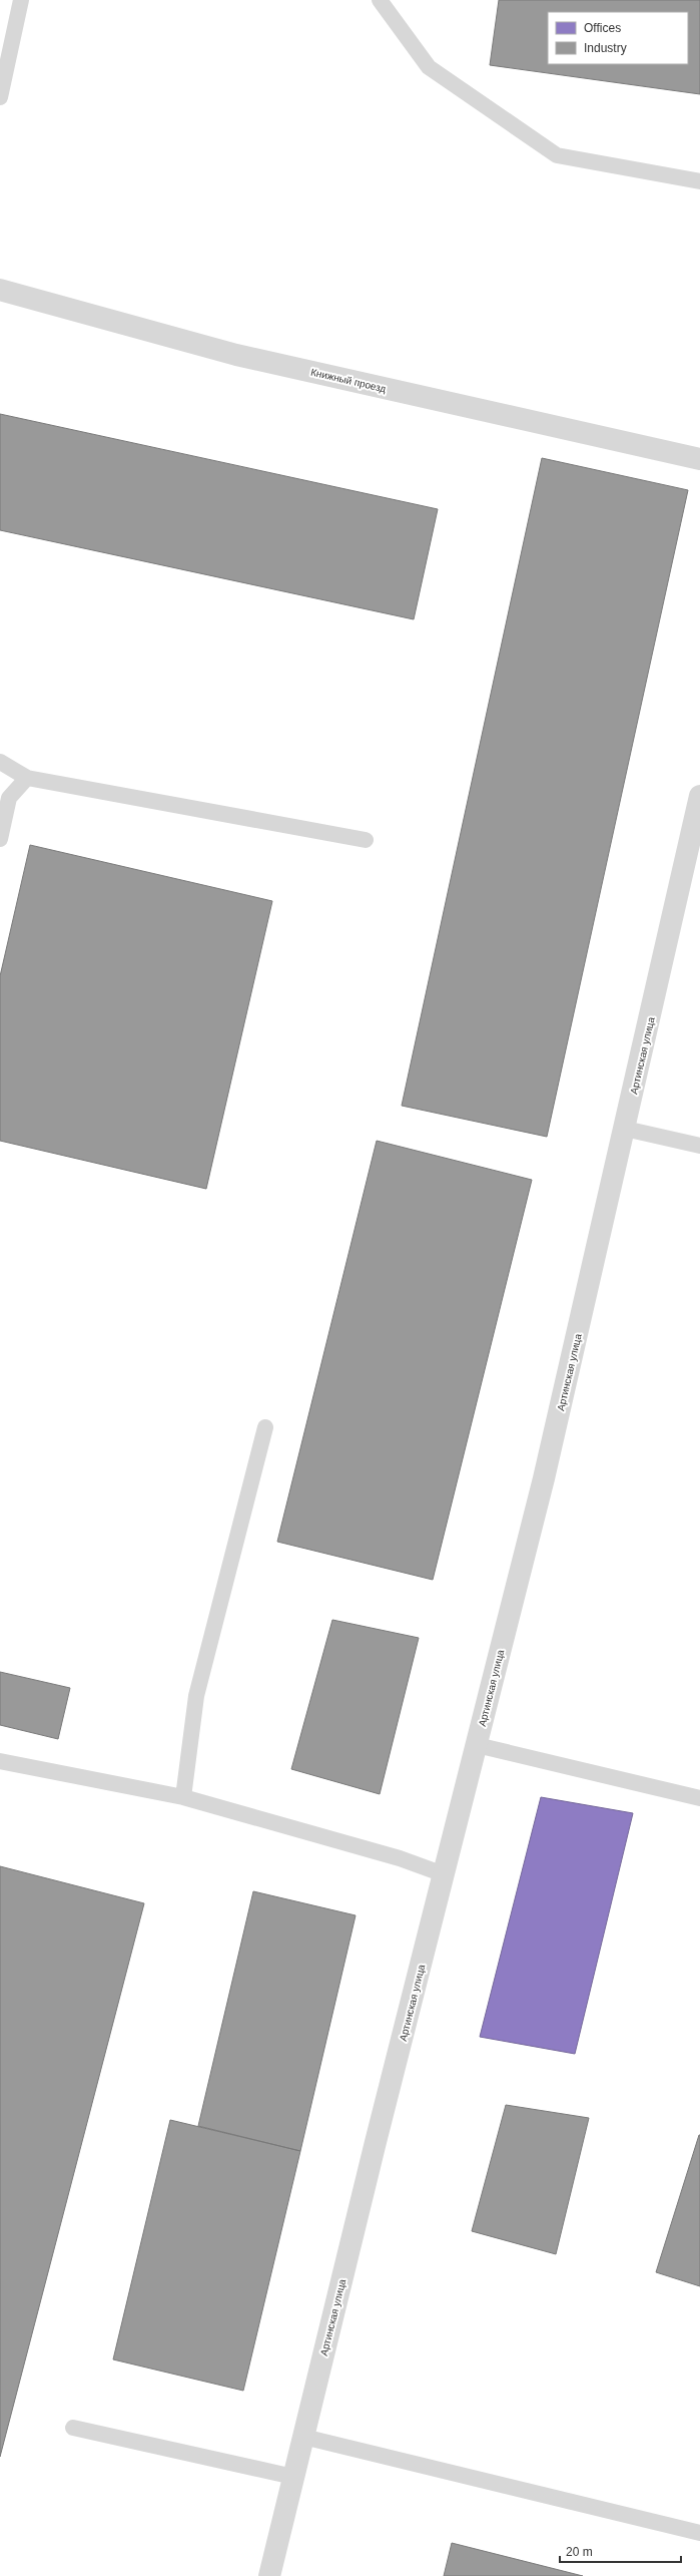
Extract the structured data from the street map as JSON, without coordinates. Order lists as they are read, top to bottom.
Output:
{
  "streets": {
    "street": ["Книжный проезд", "Артинская улица"]
  },
  "legend": ["Offices", "Industry"],
  "scale_bar": "20 m"
}
